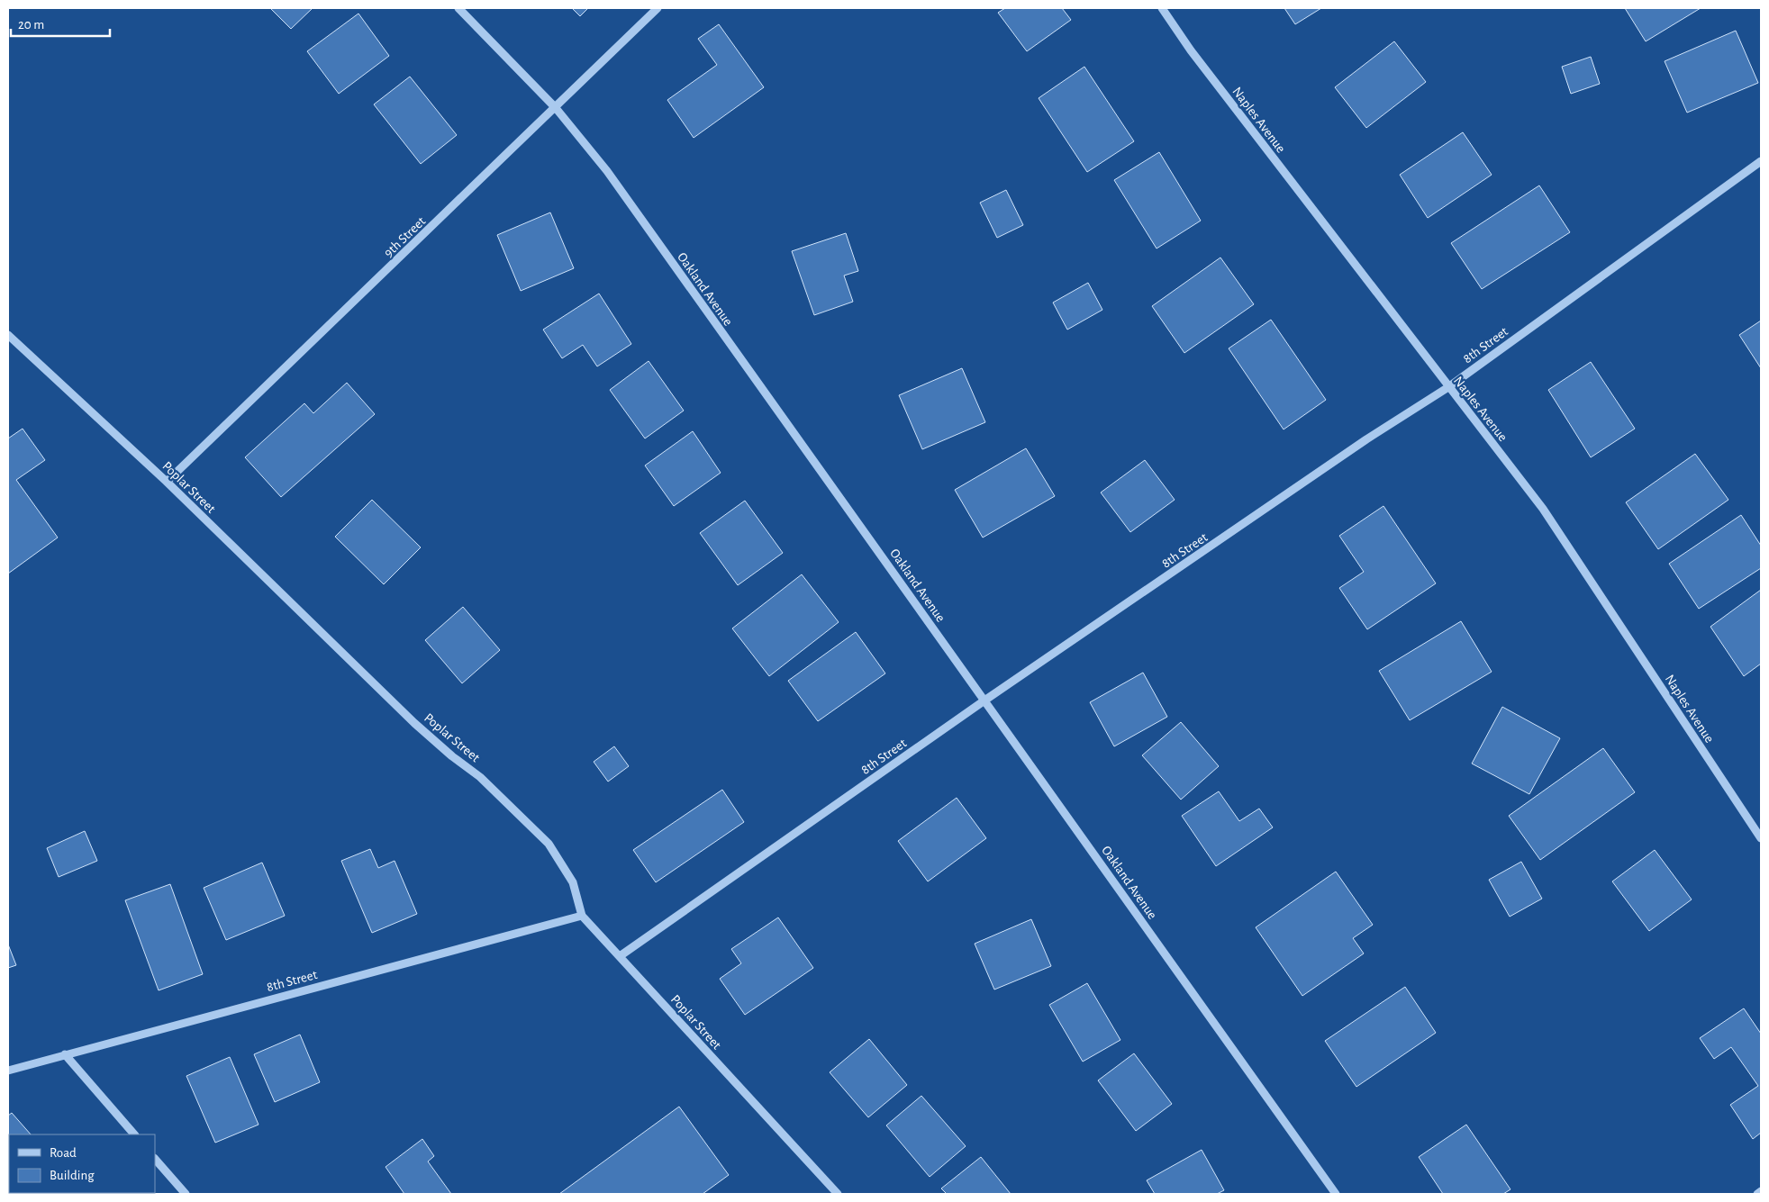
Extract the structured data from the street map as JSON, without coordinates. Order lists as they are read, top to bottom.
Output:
{
  "streets": {
    "street": [
      "Naples Avenue",
      "9th Street",
      "Oakland Avenue",
      "8th Street",
      "Poplar Street"
    ]
  },
  "crossings": [
    ["Naples Avenue", "8th Street"],
    ["9th Street", "Oakland Avenue"],
    ["9th Street", "Poplar Street"],
    ["Oakland Avenue", "8th Street"],
    ["8th Street", "Poplar Street"]
  ],
  "legend": ["Road", "Building"],
  "scale_bar": "20 m"
}
